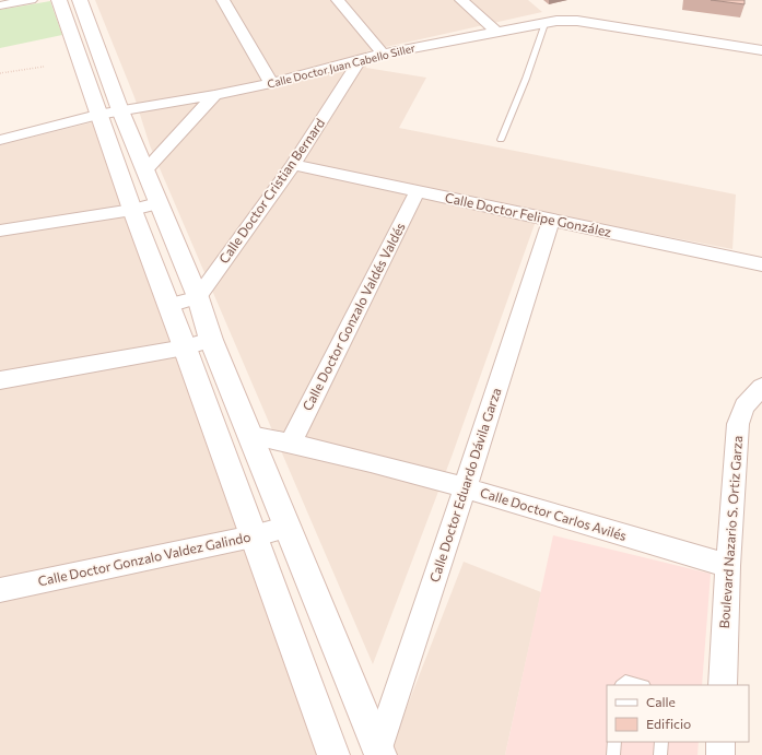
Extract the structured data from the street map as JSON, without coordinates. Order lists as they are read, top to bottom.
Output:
{
  "streets": {
    "street": [
      "Calle Doctor Juan Cabello Siller",
      "Calle Doctor Cristian Bernard",
      "Calle Doctor Felipe González",
      "Calle Doctor Gonzalo Valdés Valdés",
      "Calle Doctor Eduardo Dávila Garza",
      "Calle Doctor Carlos Avilés",
      "Boulevard Nazario S. Ortiz Garza",
      "Calle Doctor Gonzalo Valdez Galindo"
    ]
  },
  "crossings": [
    ["Calle Doctor Juan Cabello Siller", "Calle Doctor Cristian Bernard"],
    ["Calle Doctor Cristian Bernard", "Calle Doctor Felipe González"],
    ["Calle Doctor Felipe González", "Calle Doctor Gonzalo Valdés Valdés"],
    ["Calle Doctor Felipe González", "Calle Doctor Eduardo Dávila Garza"],
    ["Calle Doctor Gonzalo Valdés Valdés", "Calle Doctor Carlos Avilés"],
    ["Calle Doctor Eduardo Dávila Garza", "Calle Doctor Carlos Avilés"],
    ["Calle Doctor Carlos Avilés", "Boulevard Nazario S. Ortiz Garza"]
  ],
  "legend": ["Calle", "Edificio"]
}
